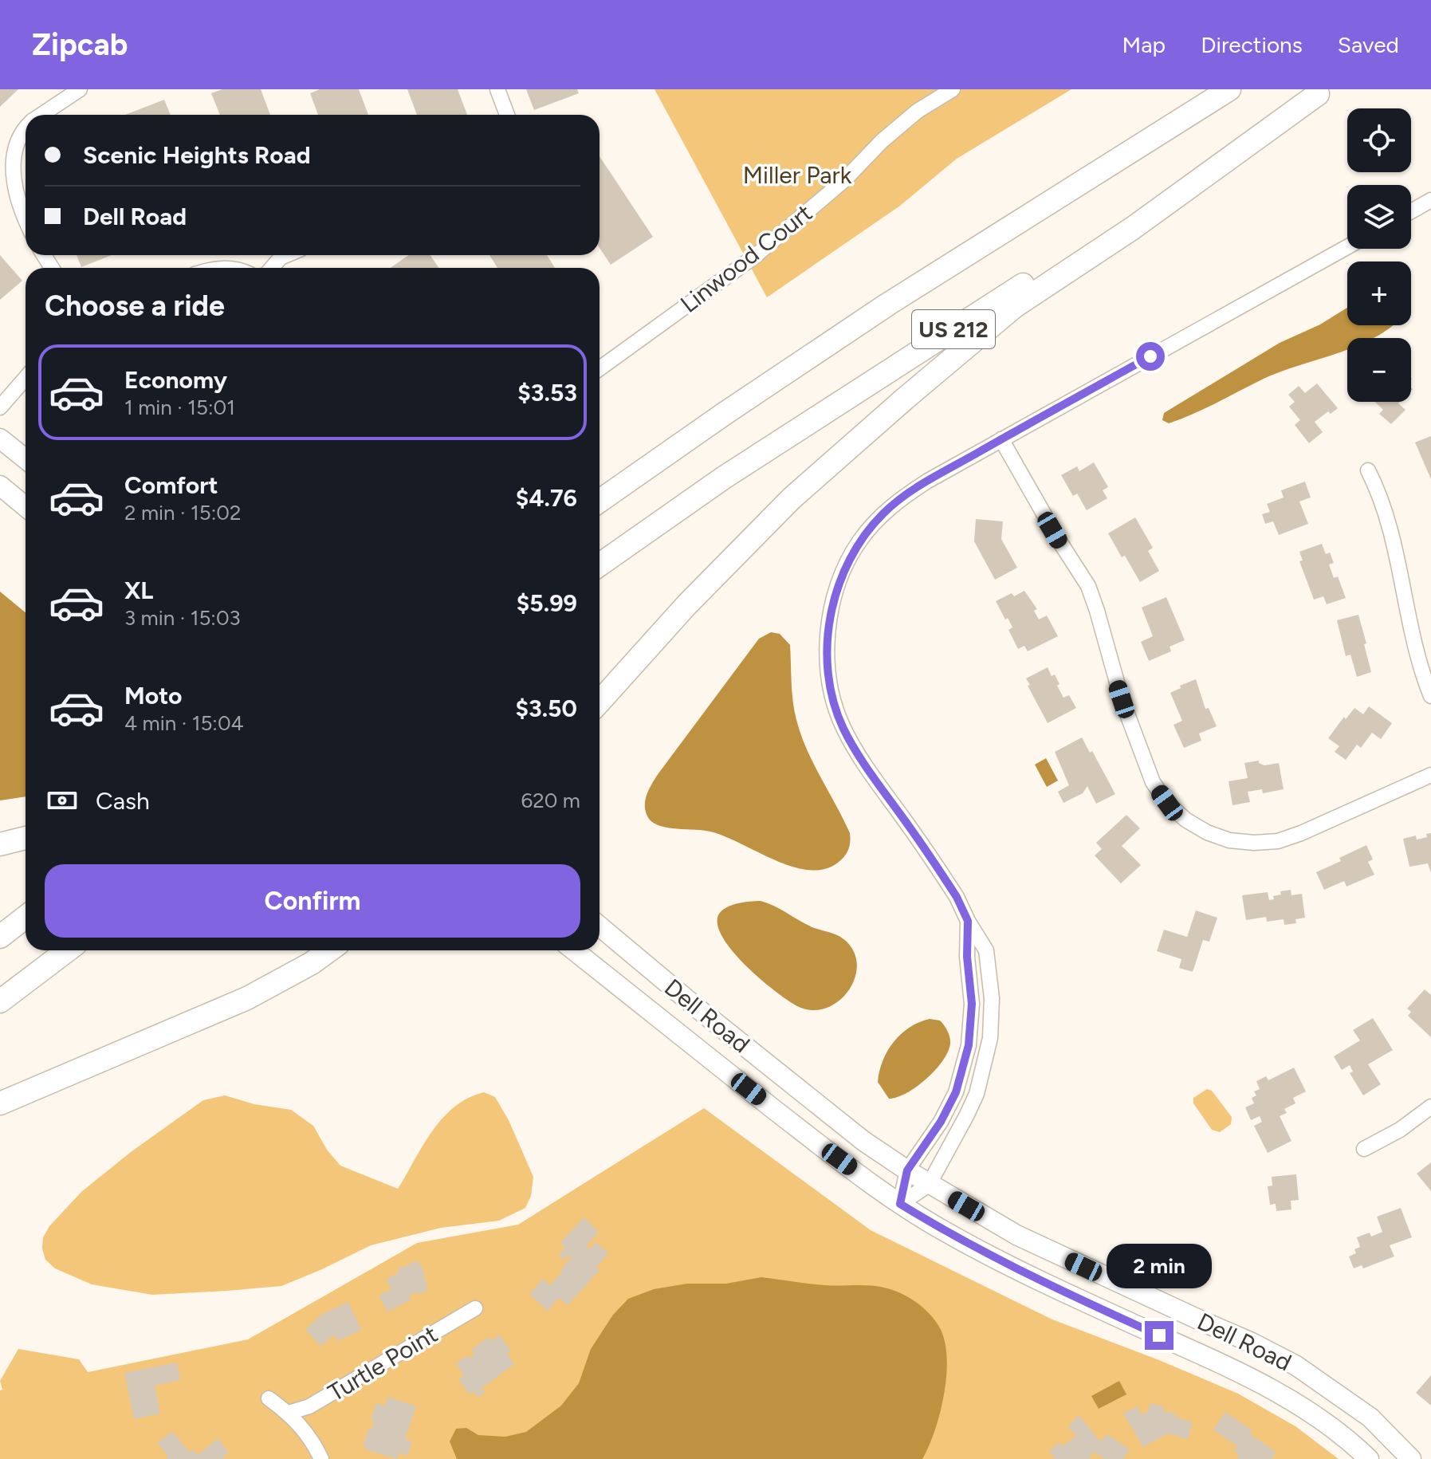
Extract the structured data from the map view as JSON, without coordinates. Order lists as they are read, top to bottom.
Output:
{
  "streets": {
    "highway": ["US 212"],
    "main road": ["Dell Road"],
    "street": ["Linwood Court", "Turtle Point"]
  },
  "parks": ["Miller Park"],
  "page": {
    "header": "Zipcab",
    "nav": ["Map", "Directions", "Saved"],
    "map_buttons": ["+", "−"],
    "banner": ["Scenic Heights Road", "Dell Road"],
    "heading": "Choose a ride",
    "list": [
      {
        "name": "Economy",
        "note": "1 min · 15:01",
        "value": "$3.53"
      },
      {
        "name": "Comfort",
        "note": "2 min · 15:02",
        "value": "$4.76"
      },
      {
        "name": "XL",
        "note": "3 min · 15:03",
        "value": "$5.99"
      },
      {
        "name": "Moto",
        "note": "4 min · 15:04",
        "value": "$3.50"
      }
    ],
    "pay": ["Cash", "620 m"],
    "buttons": "Confirm",
    "bubble": "2 min"
  }
}
